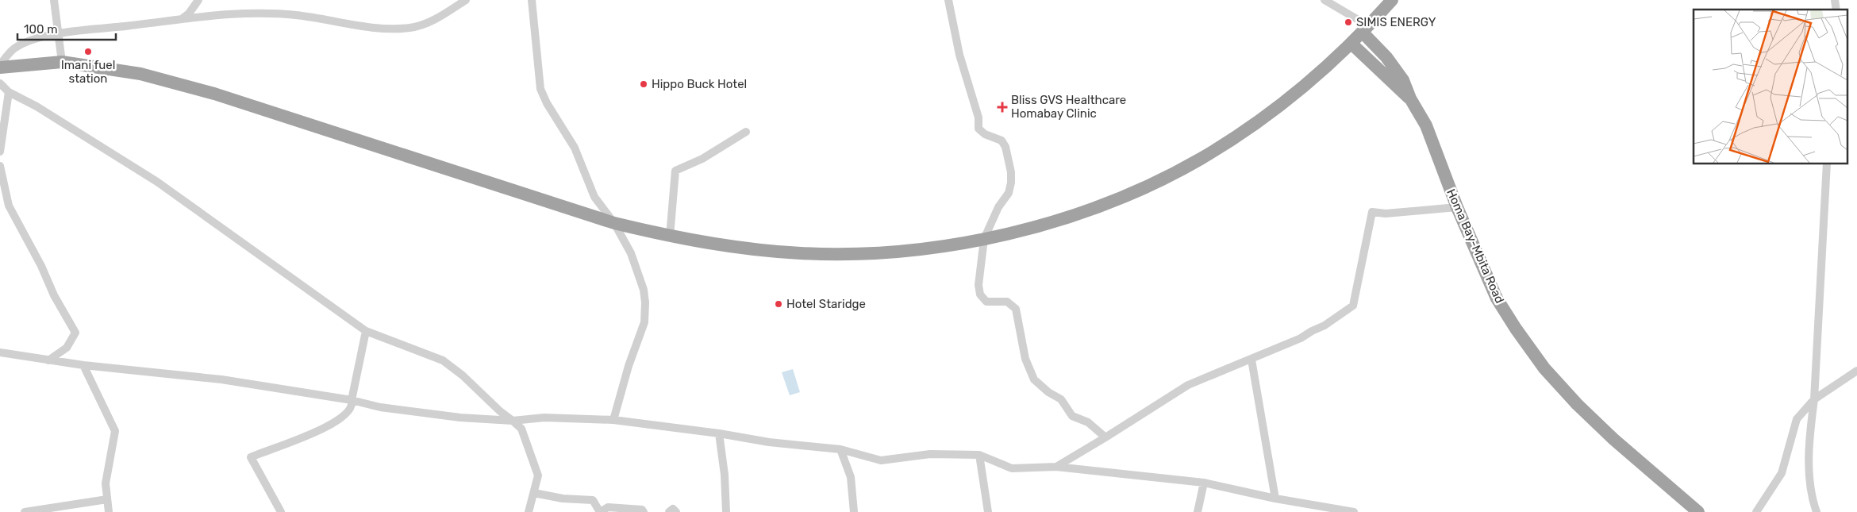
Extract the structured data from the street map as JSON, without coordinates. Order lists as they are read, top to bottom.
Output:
{
  "streets": {
    "highway": ["Homa Bay-Mbita Road"]
  },
  "places": {
    "other": [
      "SIMIS ENERGY",
      "Imani fuel station",
      "Hippo Buck Hotel",
      "Hotel Staridge"
    ],
    "health": ["Bliss GVS Healthcare Homabay Clinic"]
  },
  "scale_bar": "100 m"
}
